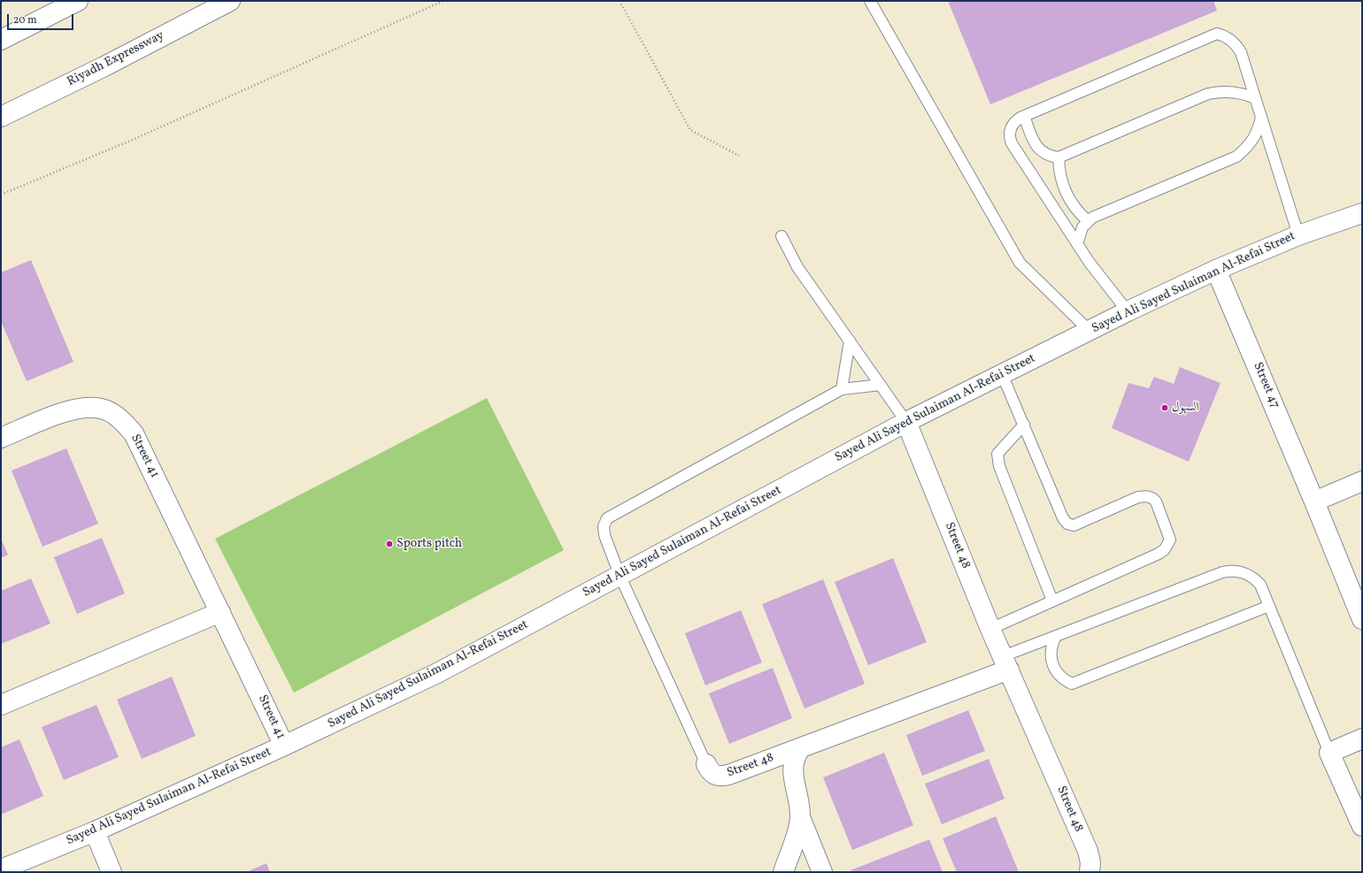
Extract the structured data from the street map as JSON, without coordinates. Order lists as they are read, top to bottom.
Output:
{
  "streets": {
    "main road": [
      "Riyadh Expressway",
      "Sayed Ali Sayed Sulaiman Al-Refai Street",
      "Street 47",
      "Street 41",
      "Street 48"
    ]
  },
  "crossings": [
    ["Sayed Ali Sayed Sulaiman Al-Refai Street", "Street 47"],
    ["Sayed Ali Sayed Sulaiman Al-Refai Street", "Street 41"],
    ["Sayed Ali Sayed Sulaiman Al-Refai Street", "Street 48"]
  ],
  "places": ["السهول", "Sports pitch"],
  "scale_bar": "20 m"
}
